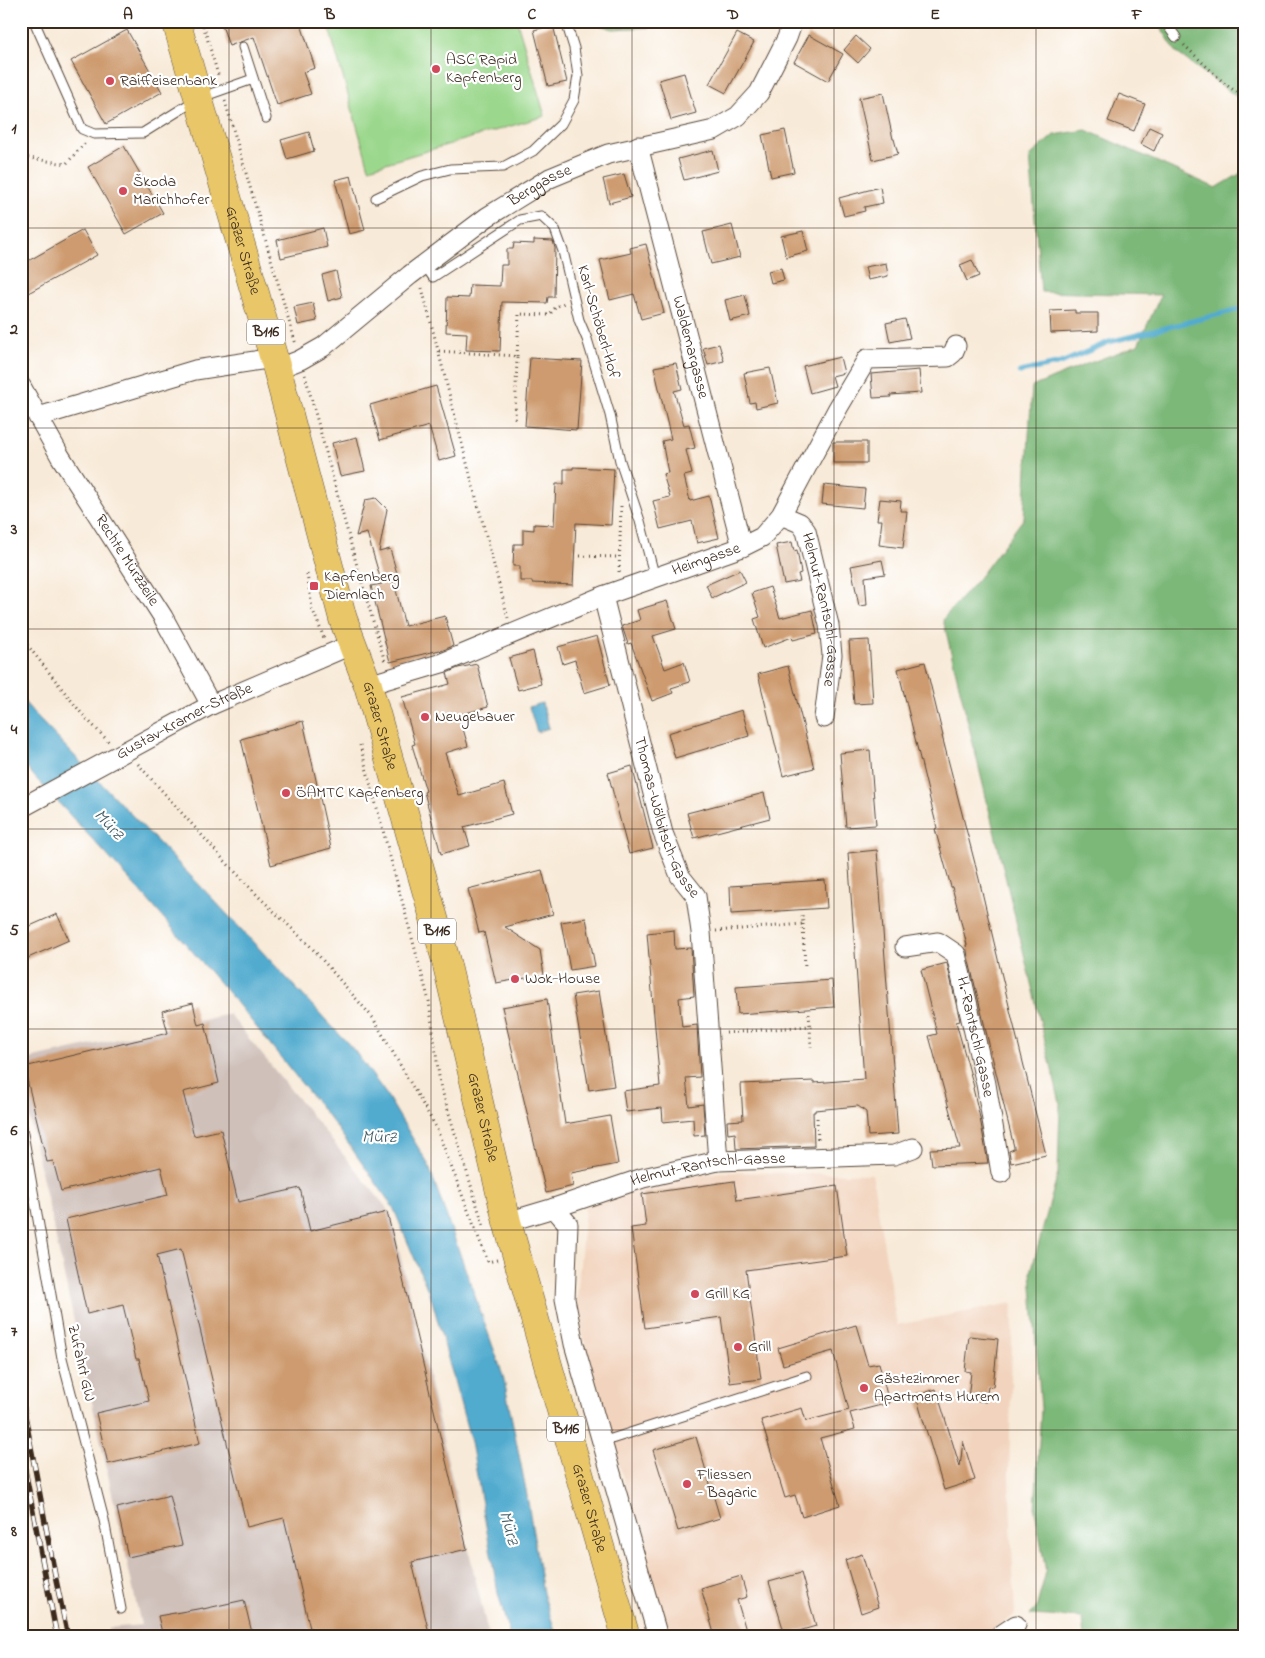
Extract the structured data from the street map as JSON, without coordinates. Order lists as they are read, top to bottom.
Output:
{
  "streets": {
    "main road": ["Grazer Straße", "B116"],
    "street": [
      "Berggasse",
      "Waldemargasse",
      "Heimgasse",
      "Rechte Mürzzeile",
      "Helmut-Rantschl-Gasse",
      "Gustav-Kramer-Straße",
      "Thomas-Wölbitsch-Gasse",
      "H.-Rantschl-Gasse"
    ],
    "lane": ["Karl-Schöberl-Hof", "Zufahrt GW"]
  },
  "crossings": [
    ["Berggasse", "Grazer Straße"],
    ["Berggasse", "Karl-Schöberl-Hof"],
    ["Berggasse", "Waldemargasse"],
    ["Grazer Straße", "Heimgasse"],
    ["Grazer Straße", "Helmut-Rantschl-Gasse"],
    ["Grazer Straße", "Gustav-Kramer-Straße"],
    ["Karl-Schöberl-Hof", "Heimgasse"],
    ["Waldemargasse", "Heimgasse"],
    ["Heimgasse", "Helmut-Rantschl-Gasse"],
    ["Heimgasse", "Thomas-Wölbitsch-Gasse"],
    ["Rechte Mürzzeile", "Gustav-Kramer-Straße"],
    ["Helmut-Rantschl-Gasse", "Thomas-Wölbitsch-Gasse"]
  ],
  "water": ["Mürz"],
  "places": {
    "other": [
      "ASC Rapid Kapfenberg",
      "Raiffeisenbank",
      "Škoda Marichhofer",
      "Neugebauer",
      "ÖAMTC Kapfenberg",
      "Wok-House",
      "Grill KG",
      "Grill",
      "Gästezimmer Apartments Hurem",
      "Fliessen - Bagaric"
    ],
    "transit": ["Kapfenberg Diemlach"]
  },
  "grid": {
    "columns": [
      "A",
      "B",
      "C",
      "D",
      "E",
      "F"
    ],
    "rows": [
      "1",
      "2",
      "3",
      "4",
      "5",
      "6",
      "7",
      "8"
    ]
  }
}
